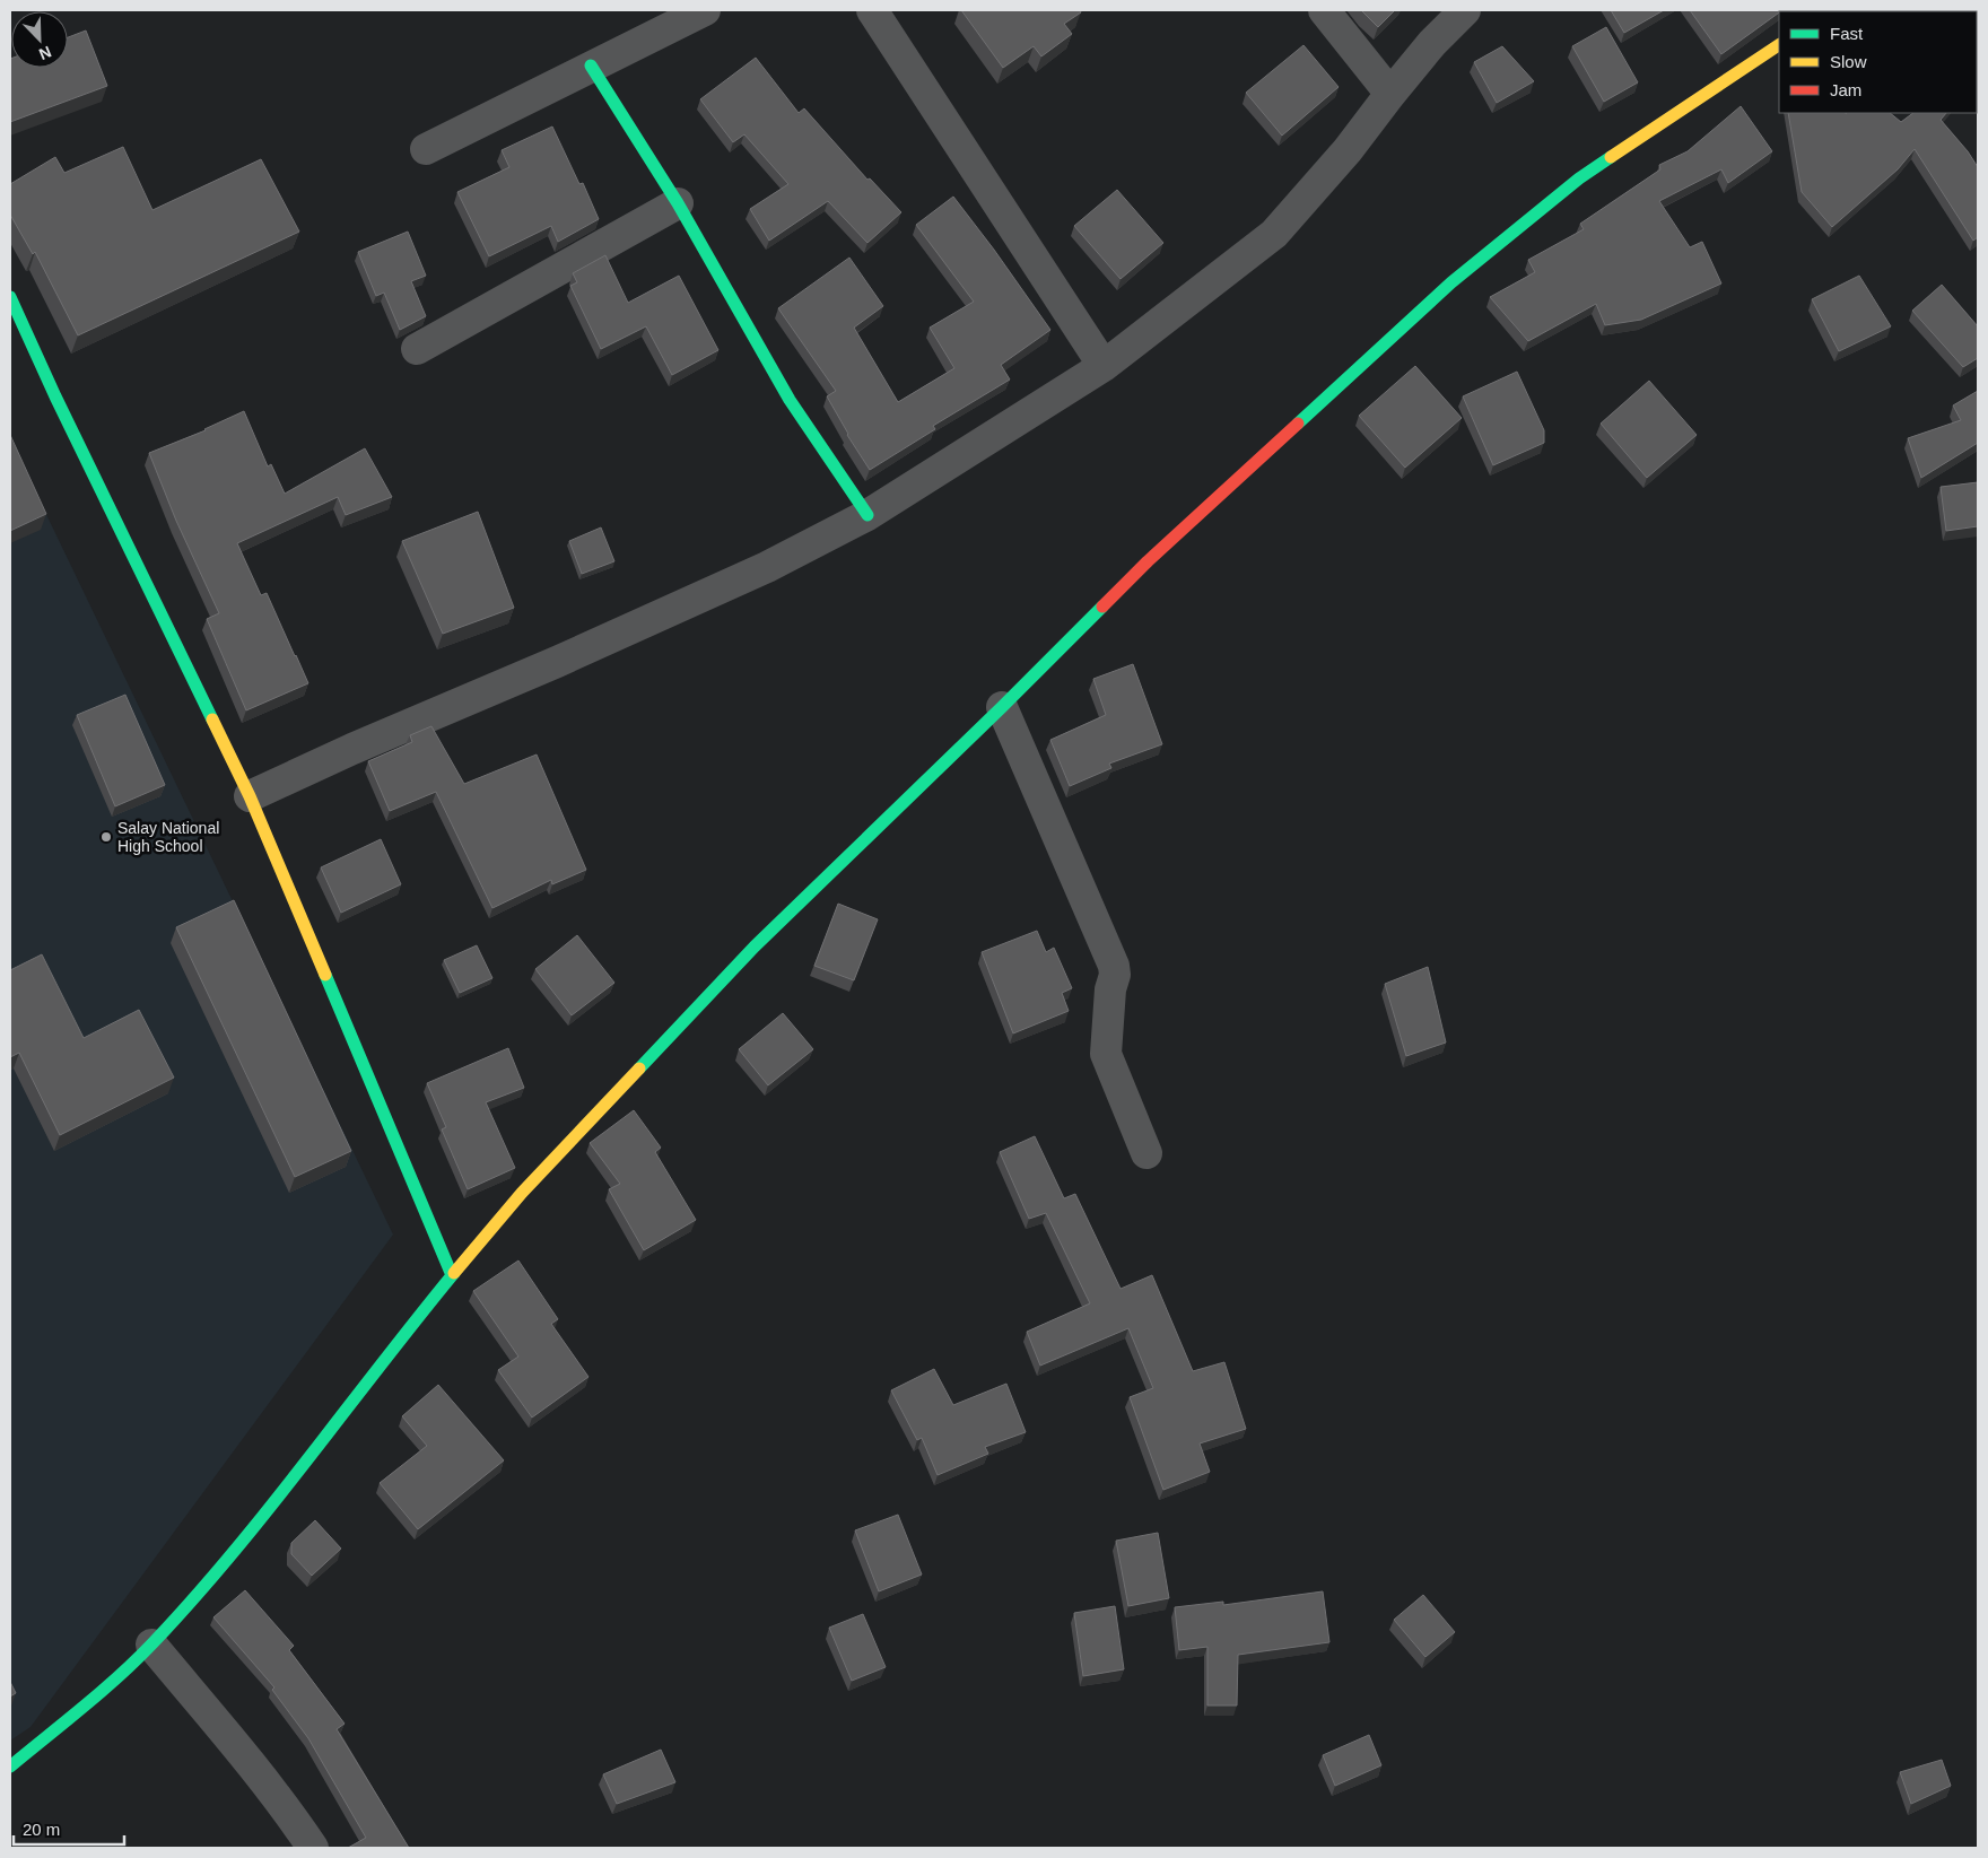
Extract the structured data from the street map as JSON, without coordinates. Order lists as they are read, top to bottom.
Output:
{
  "places": ["Salay National High School"],
  "legend": ["Fast", "Slow", "Jam"],
  "scale_bar": "20 m",
  "north": "bottom right"
}
